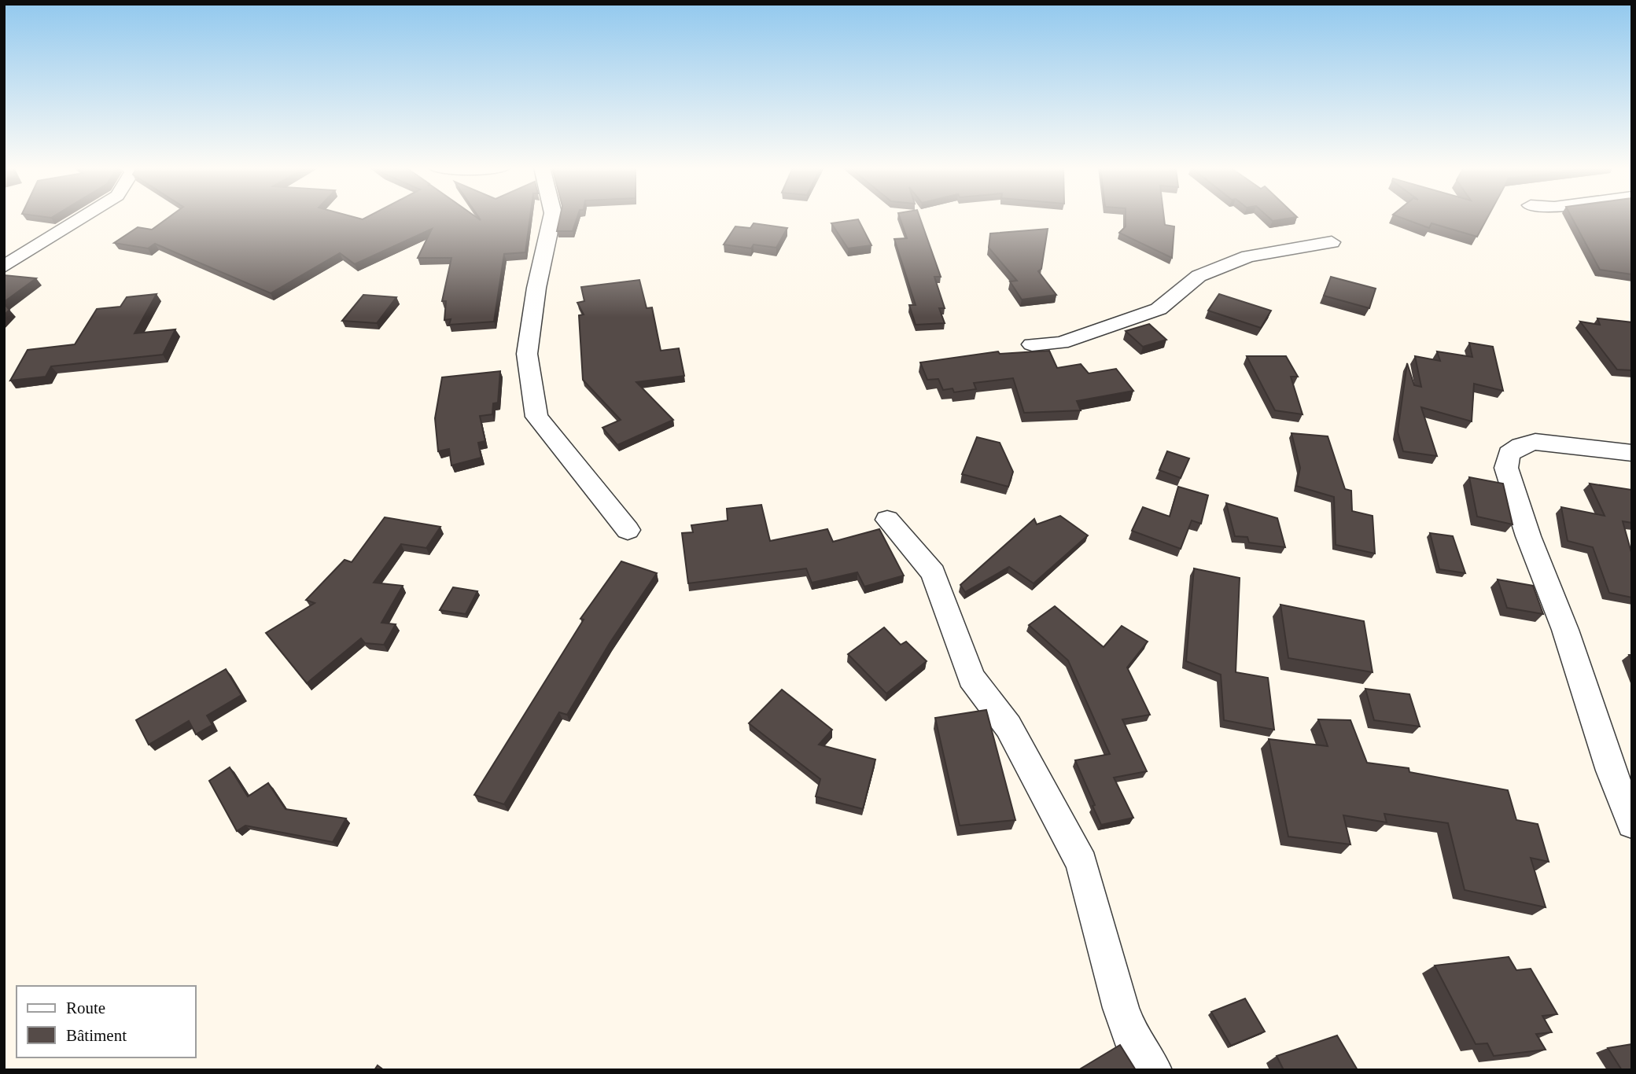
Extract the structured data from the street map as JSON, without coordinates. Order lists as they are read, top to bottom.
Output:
{
  "legend": ["Route", "Bâtiment"]
}
